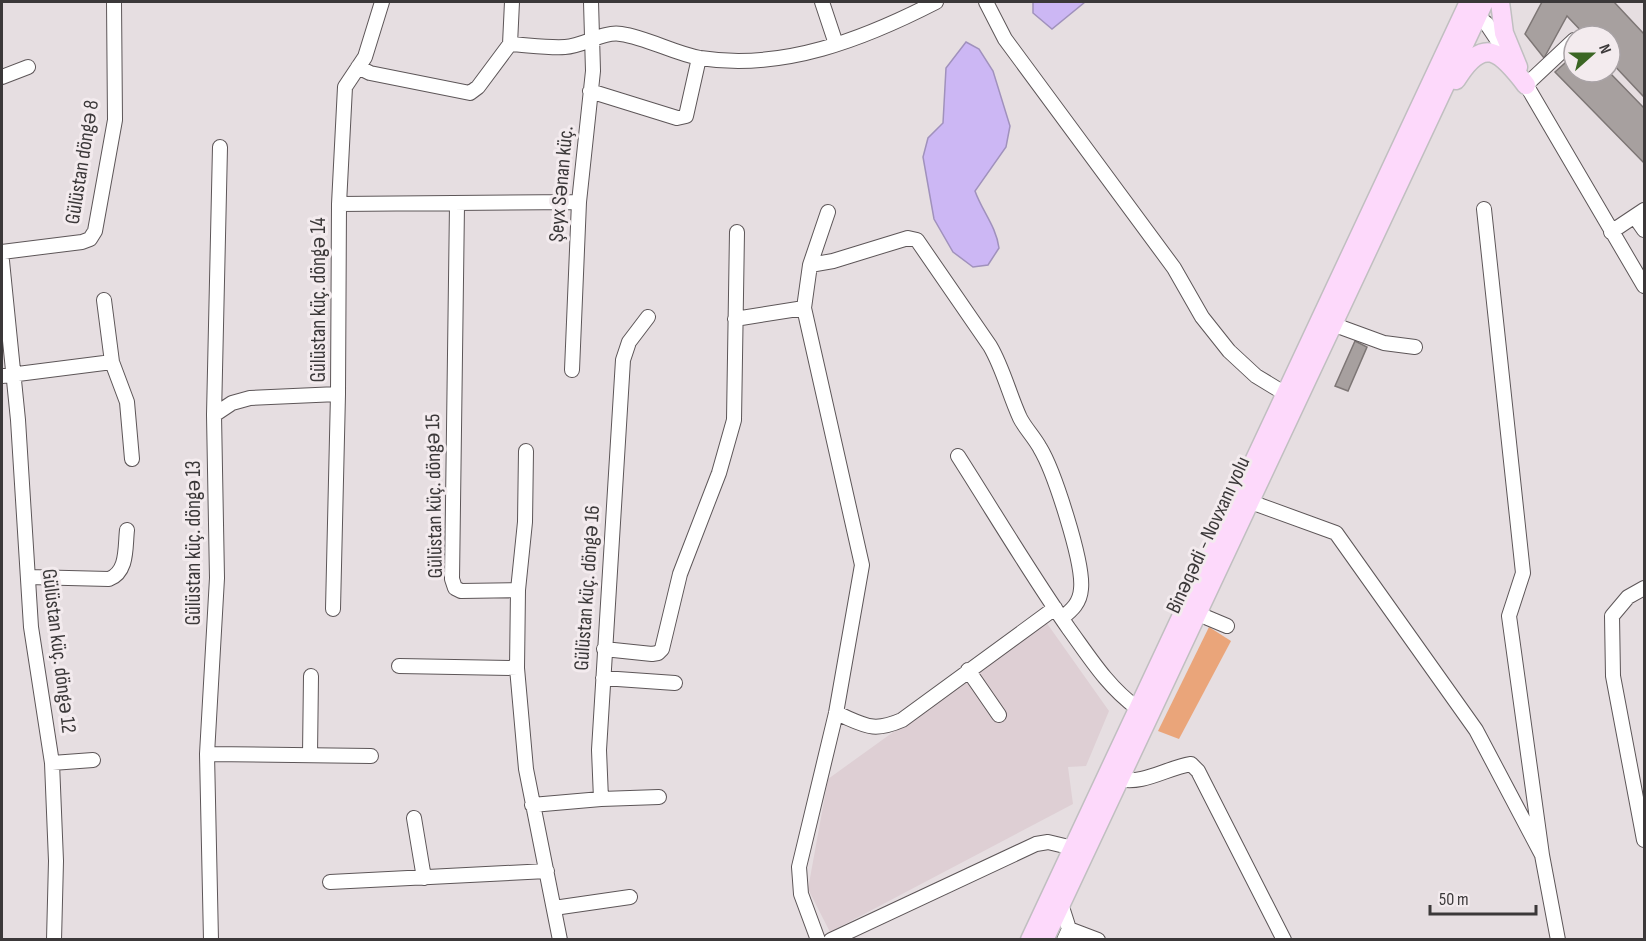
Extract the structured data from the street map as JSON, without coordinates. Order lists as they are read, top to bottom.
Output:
{
  "streets": {
    "main road": ["Binəqədi - Novxanı yolu"],
    "street": [
      "Gülüstan döngə 8",
      "Şeyx Sənan küç.",
      "Gülüstan küç. döngə 14",
      "Gülüstan küç. döngə 15",
      "Gülüstan küç. döngə 13",
      "Gülüstan küç. döngə 16",
      "Gülüstan küç. döngə 12"
    ]
  },
  "scale_bar": "50 m",
  "north": "right"
}
